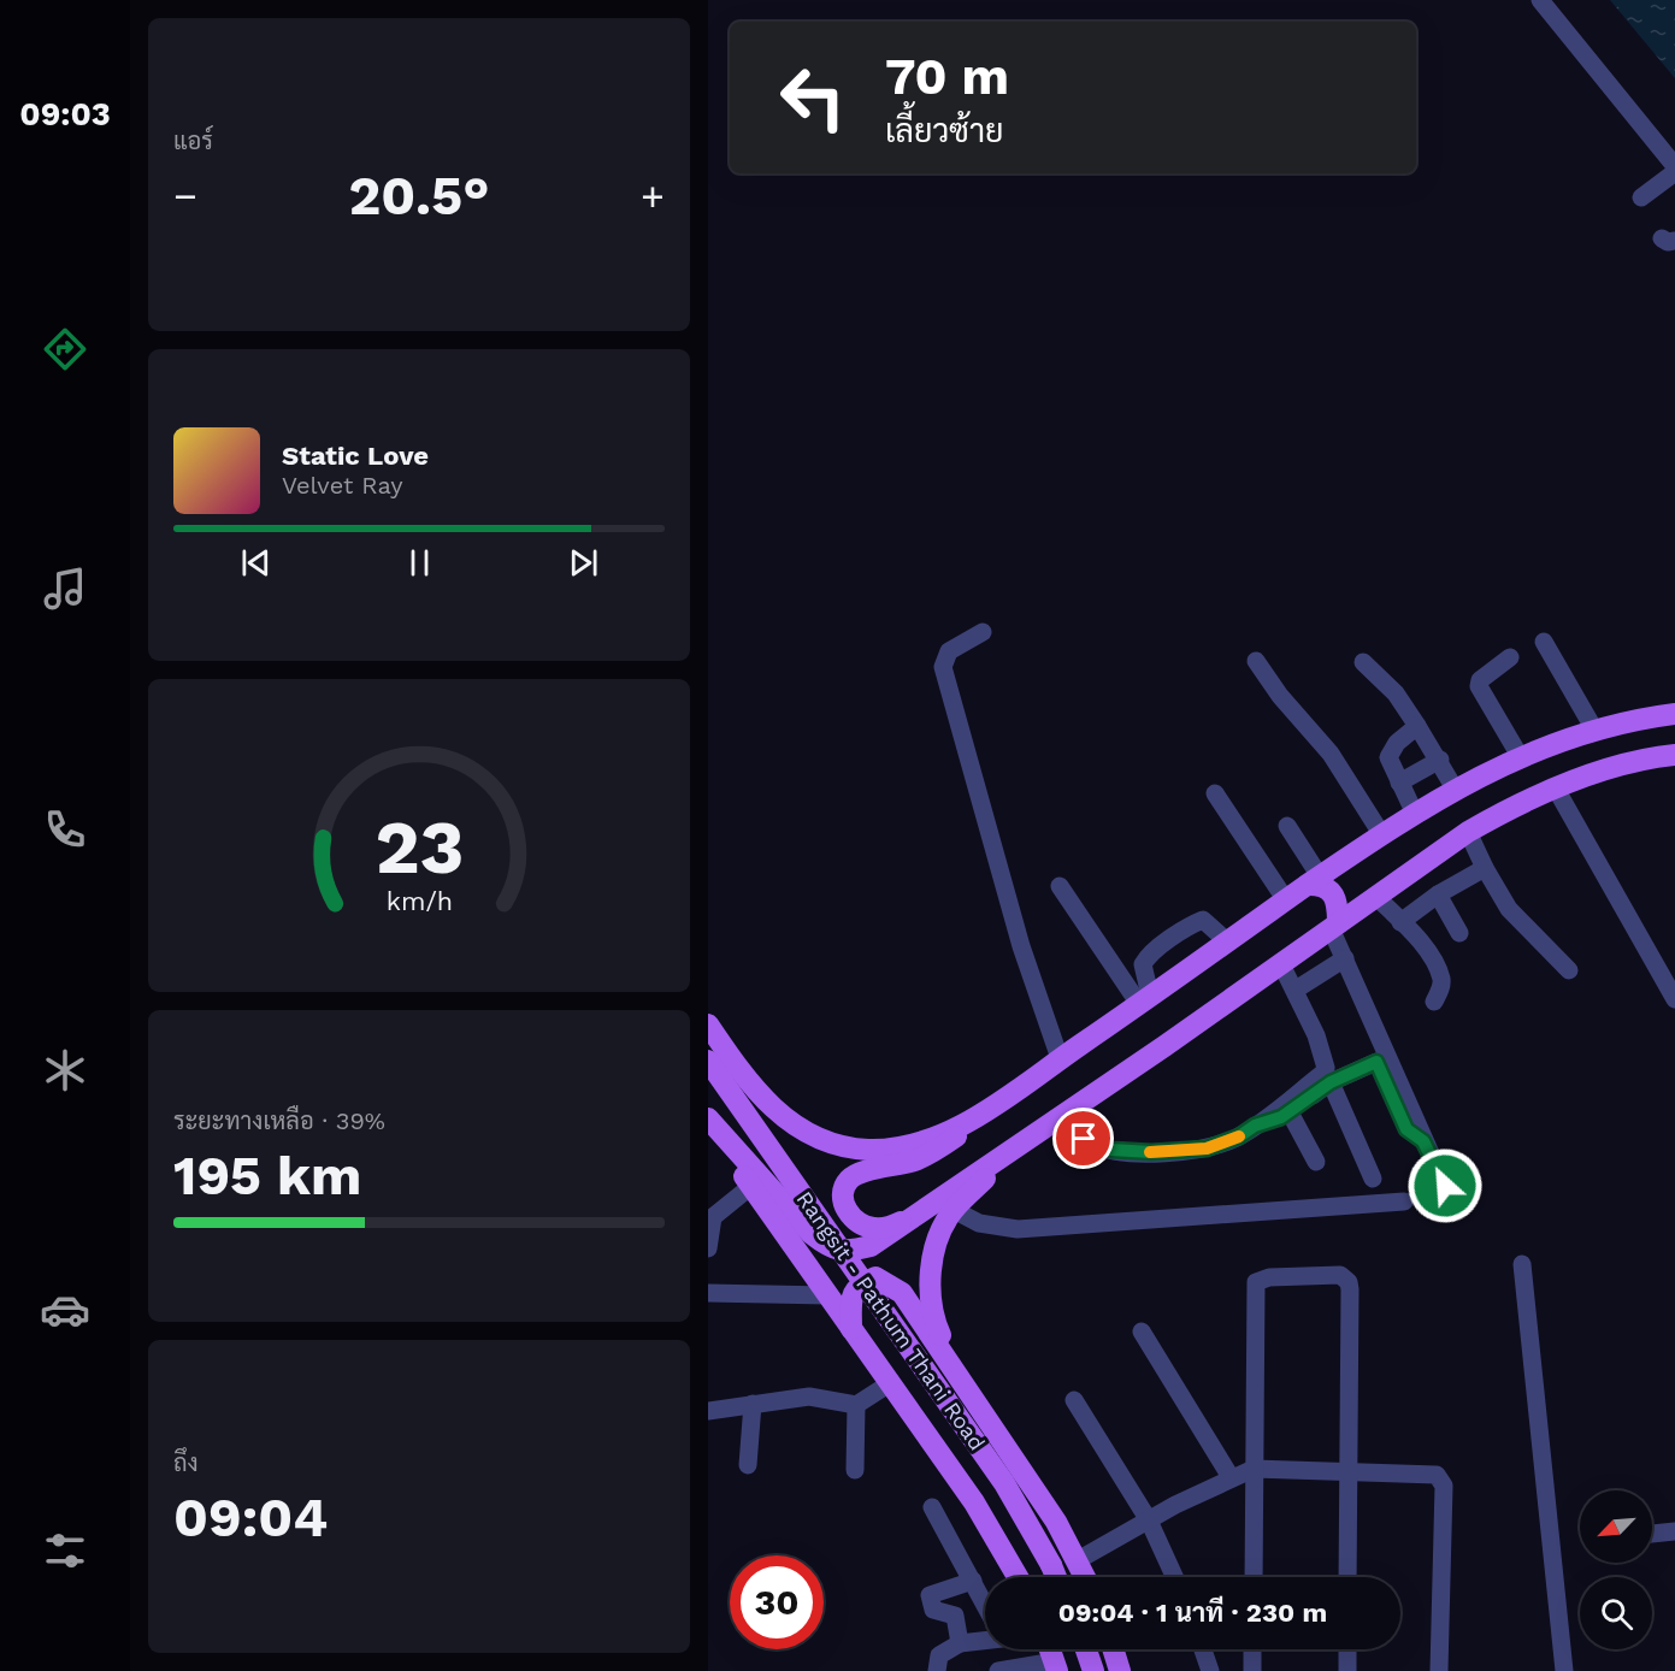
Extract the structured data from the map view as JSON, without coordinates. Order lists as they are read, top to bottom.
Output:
{
  "streets": {
    "main road": ["Rangsit - Pathum Thani Road"]
  },
  "north": "bottom left",
  "page": {
    "tabs": "09:03",
    "tile": [
      "แอร์",
      ["ระยะทางเหลือ · 39%", "195 km"],
      ["ถึง", "09:04"]
    ],
    "turn": ["70 m", "เลี้ยวซ้าย"],
    "heat": ["−", "20.5°", "+"],
    "song": ["Static Love", "Velvet Ray"],
    "limit": "30",
    "trip": "09:04 · 1 นาที · 230 m",
    "gauge": ["23", "km/h"]
  }
}
